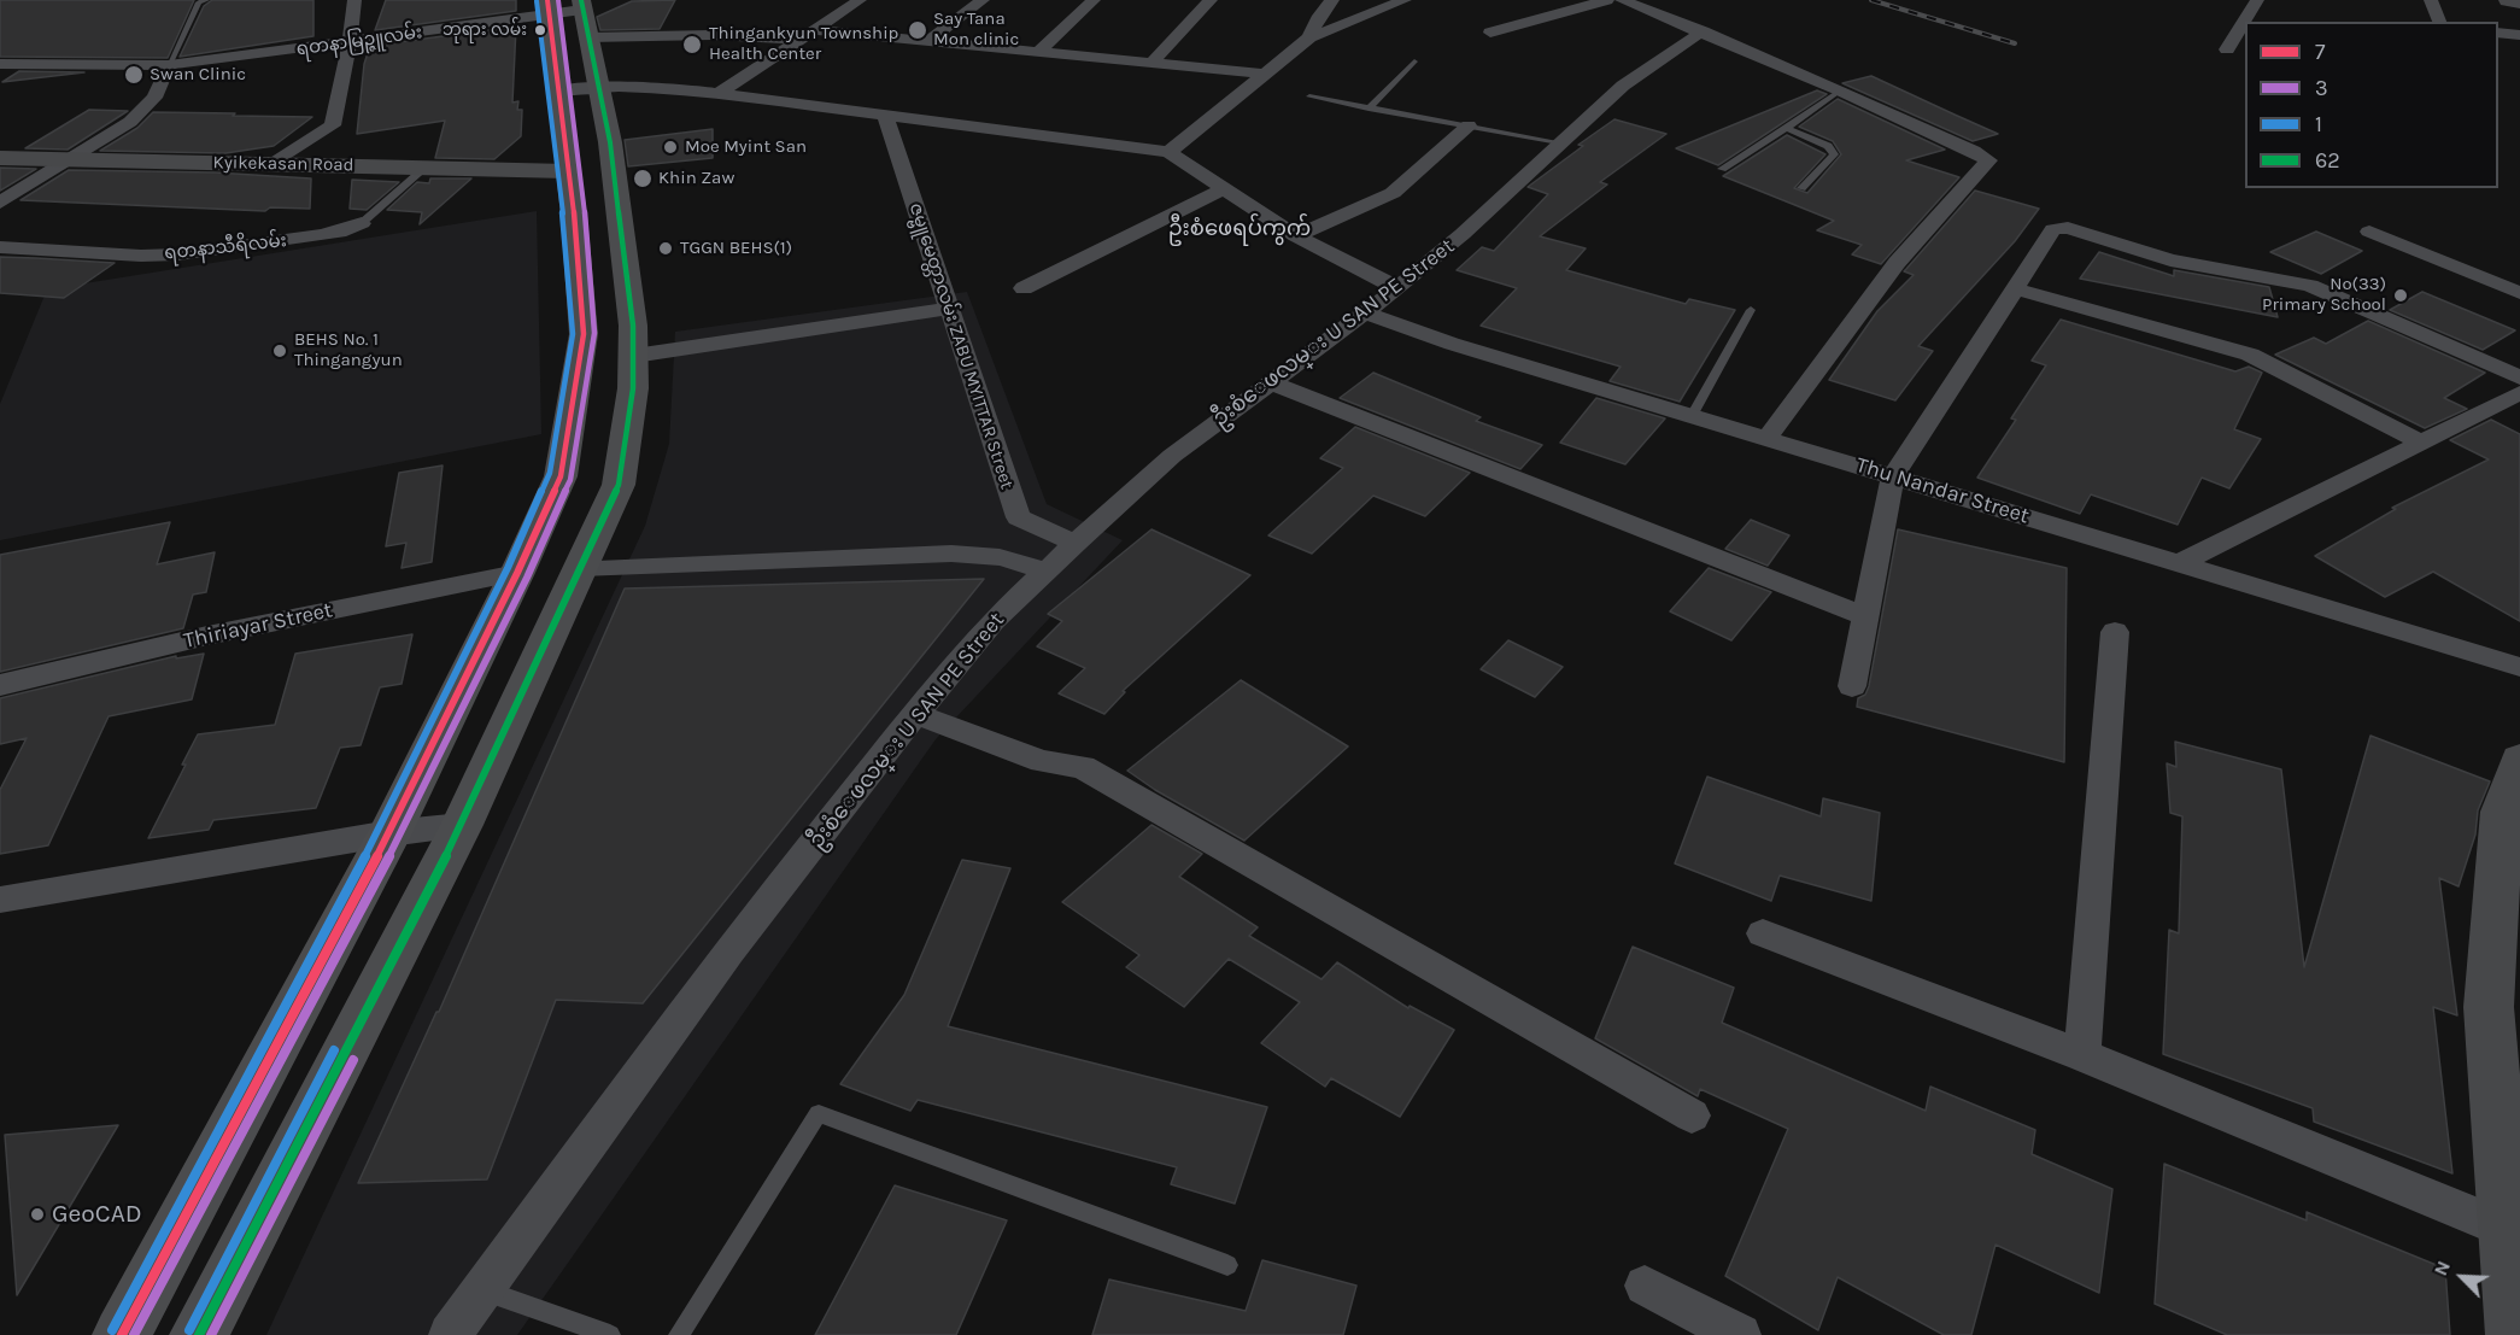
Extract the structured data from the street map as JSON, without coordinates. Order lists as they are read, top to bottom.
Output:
{
  "streets": {
    "street": [
      "ရတနာမြဉ္ဇူလမ်း",
      "Kyikekasan Road",
      "ရတနာသီရိလမ်း",
      "ဦးစံေဖလမ္း U SAN PE Street",
      "ဇမ္ဗူမေတ္တာလမ်း ZABU MYITTAR Street",
      "Thu Nandar Street",
      "Thiriayar Street"
    ]
  },
  "crossings": [
    ["Kyikekasan Road", "ရတနာသီရိလမ်း"],
    ["ဦးစံေဖလမ္း U SAN PE Street", "ဇမ္ဗူမေတ္တာလမ်း ZABU MYITTAR Street"],
    ["ဦးစံေဖလမ္း U SAN PE Street", "Thu Nandar Street"]
  ],
  "districts": ["ဦးစံဖေရပ်ကွက်"],
  "places": [
    "ဘုရား လမ်း",
    "Say Tana Mon clinic",
    "Thingankyun Township Health Center",
    "Swan Clinic",
    "Moe Myint San",
    "Khin Zaw",
    "TGGN BEHS(1)",
    "No(33) Primary School",
    "BEHS No. 1 Thingangyun",
    "GeoCAD"
  ],
  "lines": [
    "transit line 7",
    "transit line 3",
    "transit line 62",
    "transit line 1"
  ],
  "legend": [
    "7",
    "3",
    "1",
    "62"
  ],
  "north": "top left"
}
